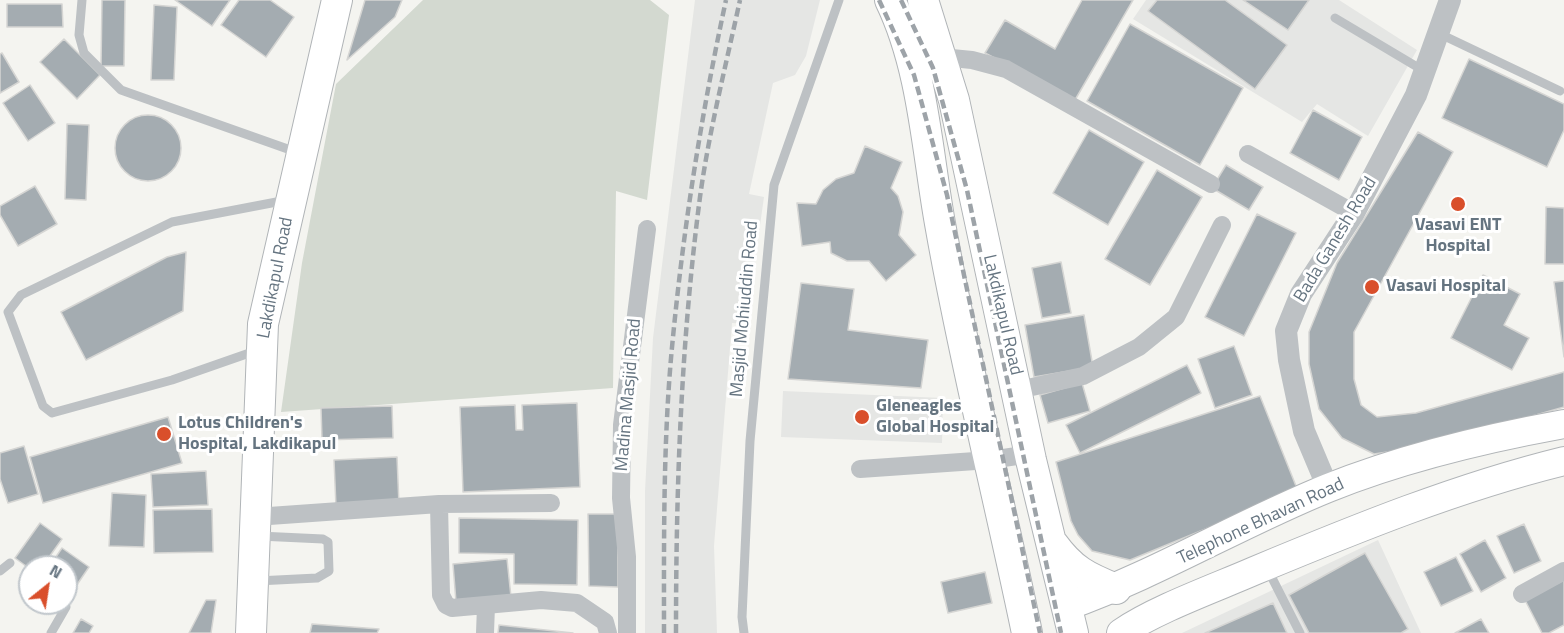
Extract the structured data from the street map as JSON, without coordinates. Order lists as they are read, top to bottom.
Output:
{
  "streets": {
    "highway": ["Lakdikapul Road"],
    "main road": ["Telephone Bhavan Road"],
    "street": ["Bada Ganesh Road", "Madina Masjid Road"],
    "lane": ["Masjid Mohiuddin Road"]
  },
  "crossings": [
    ["Bada Ganesh Road", "Telephone Bhavan Road"],
    ["Lakdikapul Road", "Telephone Bhavan Road"]
  ],
  "places": [
    "Vasavi ENT Hospital",
    "Vasavi Hospital",
    "Gleneagles Global Hospital",
    "Lotus Children's Hospital, Lakdikapul"
  ],
  "north": "top right"
}
